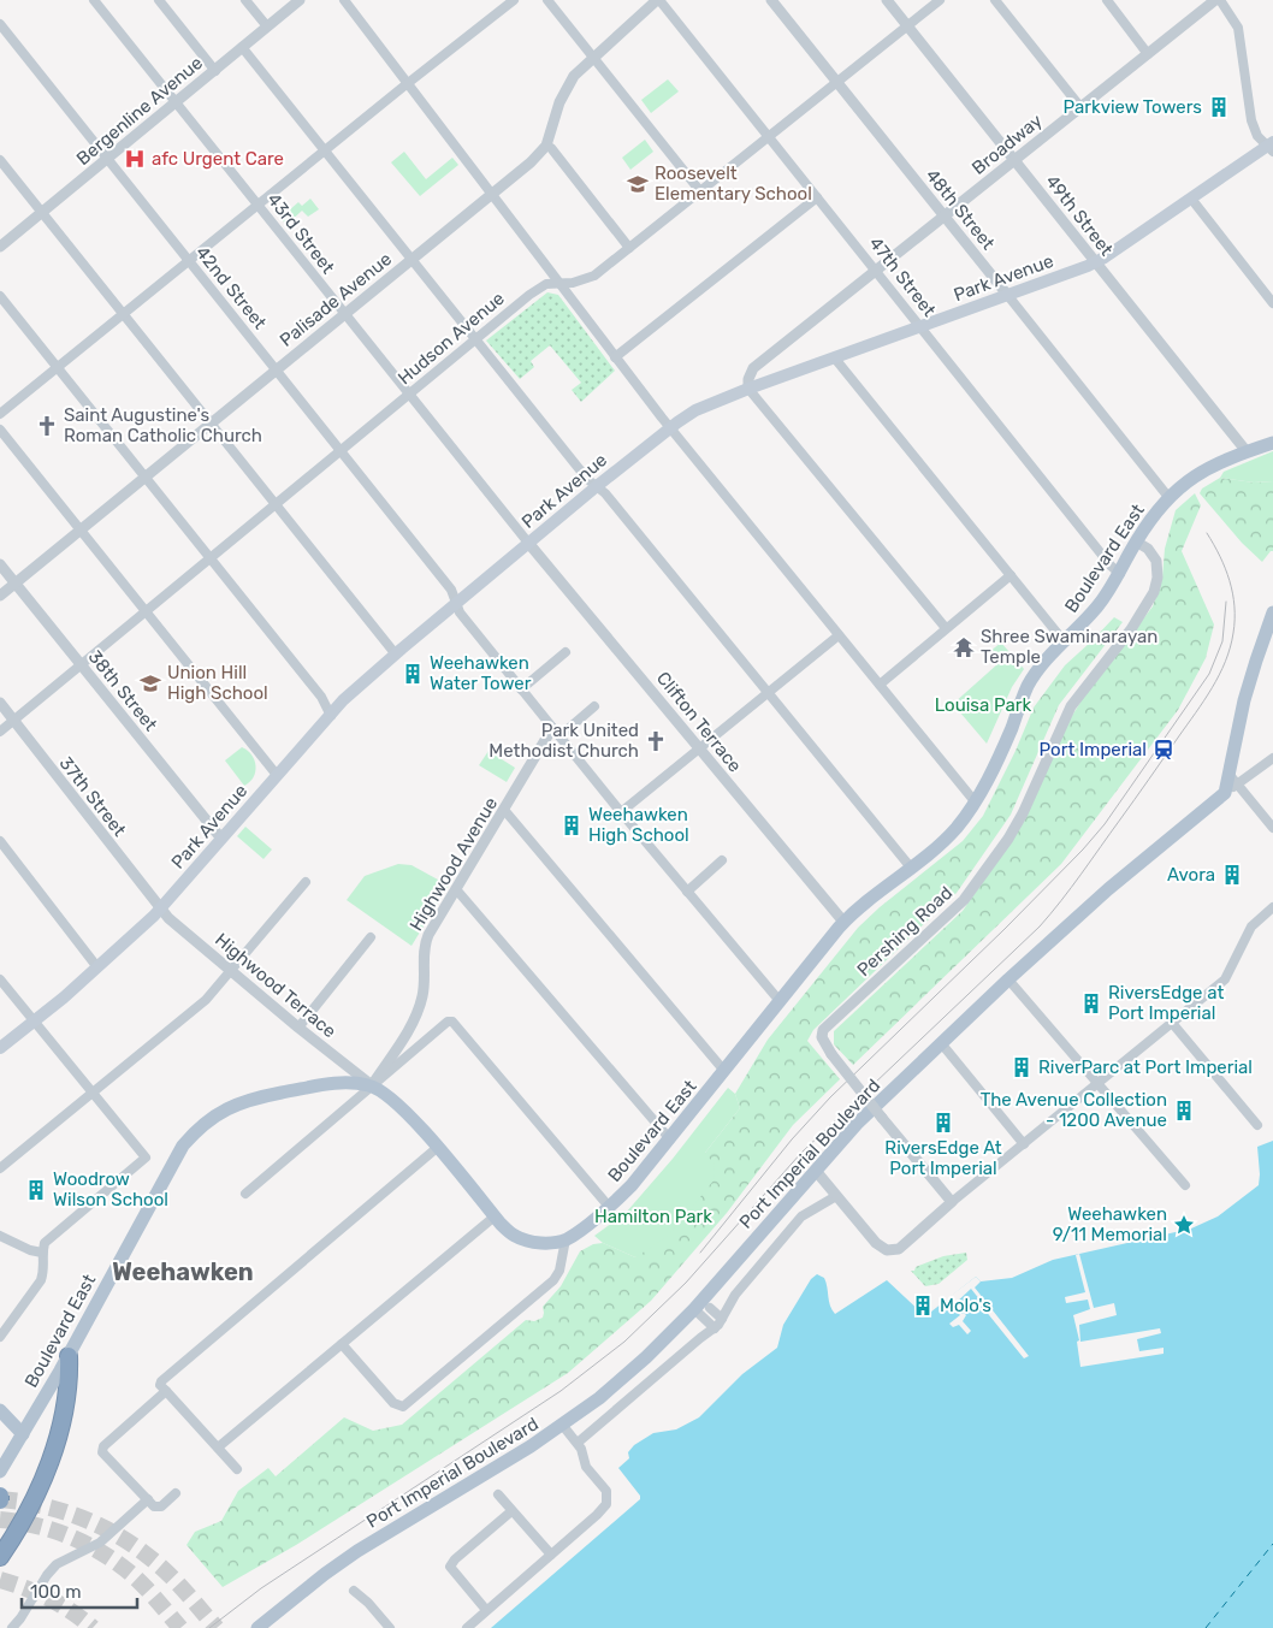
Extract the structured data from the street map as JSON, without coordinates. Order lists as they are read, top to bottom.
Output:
{
  "streets": {
    "main road": ["Park Avenue", "Boulevard East", "Port Imperial Boulevard"],
    "street": [
      "Bergenline Avenue",
      "Broadway",
      "48th Street",
      "49th Street",
      "43rd Street",
      "47th Street",
      "42nd Street",
      "Palisade Avenue",
      "Hudson Avenue",
      "38th Street",
      "Clifton Terrace",
      "37th Street",
      "Highwood Avenue",
      "Pershing Road",
      "Highwood Terrace"
    ]
  },
  "crossings": [
    ["Bergenline Avenue", "43rd Street"],
    ["Bergenline Avenue", "42nd Street"],
    ["Broadway", "48th Street"],
    ["Broadway", "49th Street"],
    ["Broadway", "47th Street"],
    ["Broadway", "Park Avenue"],
    ["48th Street", "Park Avenue"],
    ["48th Street", "Hudson Avenue"],
    ["48th Street", "Boulevard East"],
    ["49th Street", "Park Avenue"],
    ["49th Street", "Hudson Avenue"],
    ["49th Street", "Boulevard East"],
    ["43rd Street", "Park Avenue"],
    ["43rd Street", "Palisade Avenue"],
    ["43rd Street", "Hudson Avenue"],
    ["43rd Street", "Clifton Terrace"],
    ["47th Street", "Park Avenue"],
    ["47th Street", "Palisade Avenue"],
    ["47th Street", "Hudson Avenue"],
    ["47th Street", "Boulevard East"],
    ["Park Avenue", "42nd Street"],
    ["Park Avenue", "38th Street"],
    ["Park Avenue", "Clifton Terrace"],
    ["Park Avenue", "37th Street"],
    ["Park Avenue", "Highwood Terrace"],
    ["42nd Street", "Palisade Avenue"],
    ["42nd Street", "Hudson Avenue"],
    ["42nd Street", "Boulevard East"],
    ["42nd Street", "Highwood Avenue"],
    ["Palisade Avenue", "38th Street"],
    ["Hudson Avenue", "38th Street"],
    ["Hudson Avenue", "37th Street"],
    ["Boulevard East", "Clifton Terrace"],
    ["Boulevard East", "Highwood Avenue"],
    ["Boulevard East", "Pershing Road"],
    ["Boulevard East", "Highwood Terrace"],
    ["37th Street", "Highwood Terrace"],
    ["Highwood Avenue", "Highwood Terrace"]
  ],
  "districts": ["Weehawken"],
  "parks": ["Louisa Park", "Hamilton Park"],
  "places": {
    "building": [
      "Parkview Towers",
      "Weehawken Water Tower",
      "Weehawken High School",
      "Avora",
      "RiversEdge at Port Imperial",
      "RiverParc at Port Imperial",
      "The Avenue Collection - 1200 Avenue",
      "RiversEdge At Port Imperial",
      "Woodrow Wilson School",
      "Molo's"
    ],
    "hospital": ["afc Urgent Care"],
    "school or university": ["Roosevelt Elementary School", "Union Hill High School"],
    "church": ["Saint Augustine's Roman Catholic Church", "Park United Methodist Church"],
    "temple": ["Shree Swaminarayan Temple"],
    "station": ["Port Imperial"],
    "place": ["Weehawken 9/11 Memorial"]
  },
  "scale_bar": "100 m"
}
